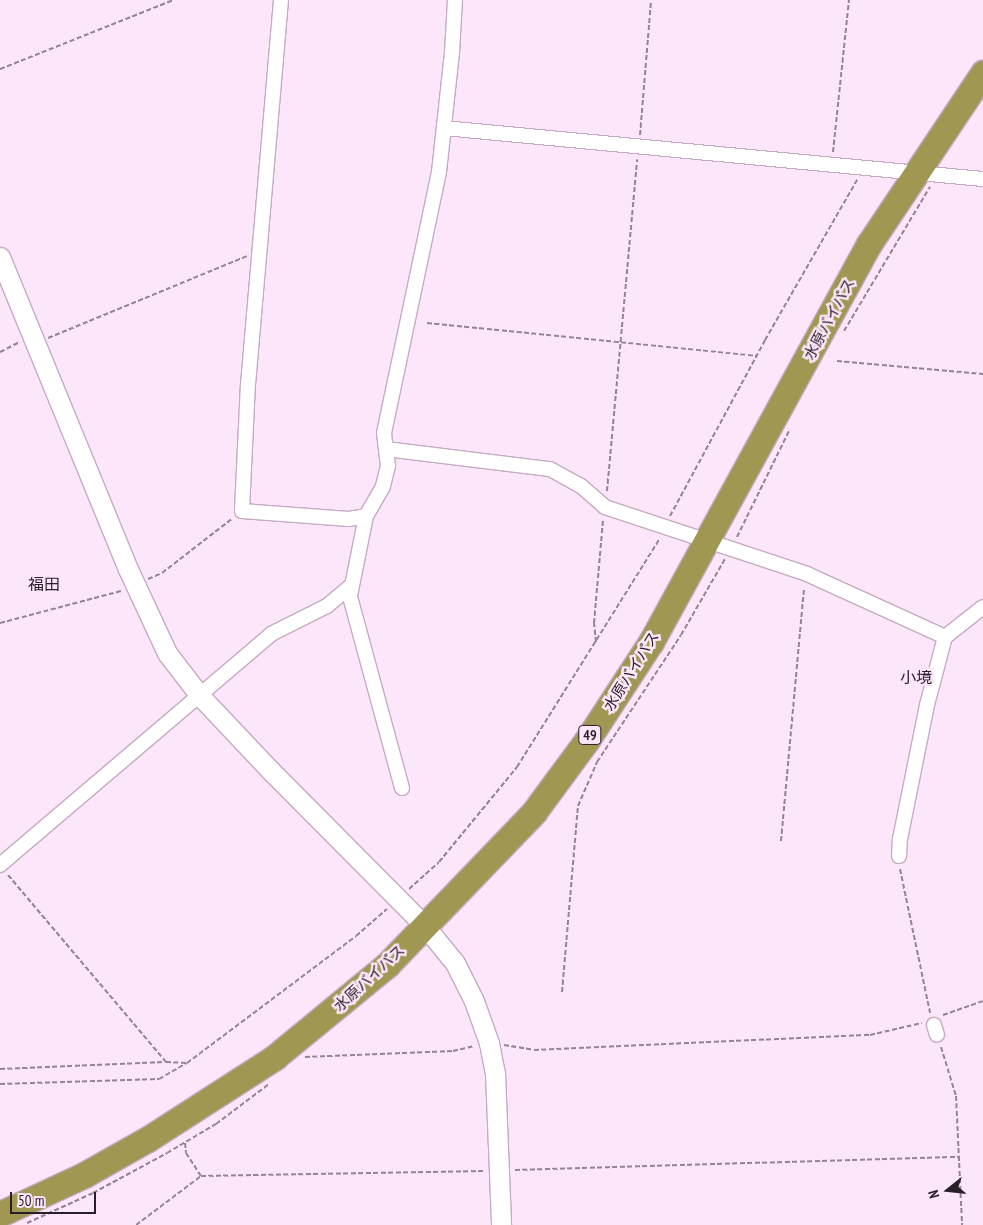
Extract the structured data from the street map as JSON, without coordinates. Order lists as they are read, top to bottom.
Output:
{
  "streets": {
    "highway": ["水原バイパス", "49"]
  },
  "districts": ["福田", "小境"],
  "scale_bar": "50 m",
  "north": "left"
}
